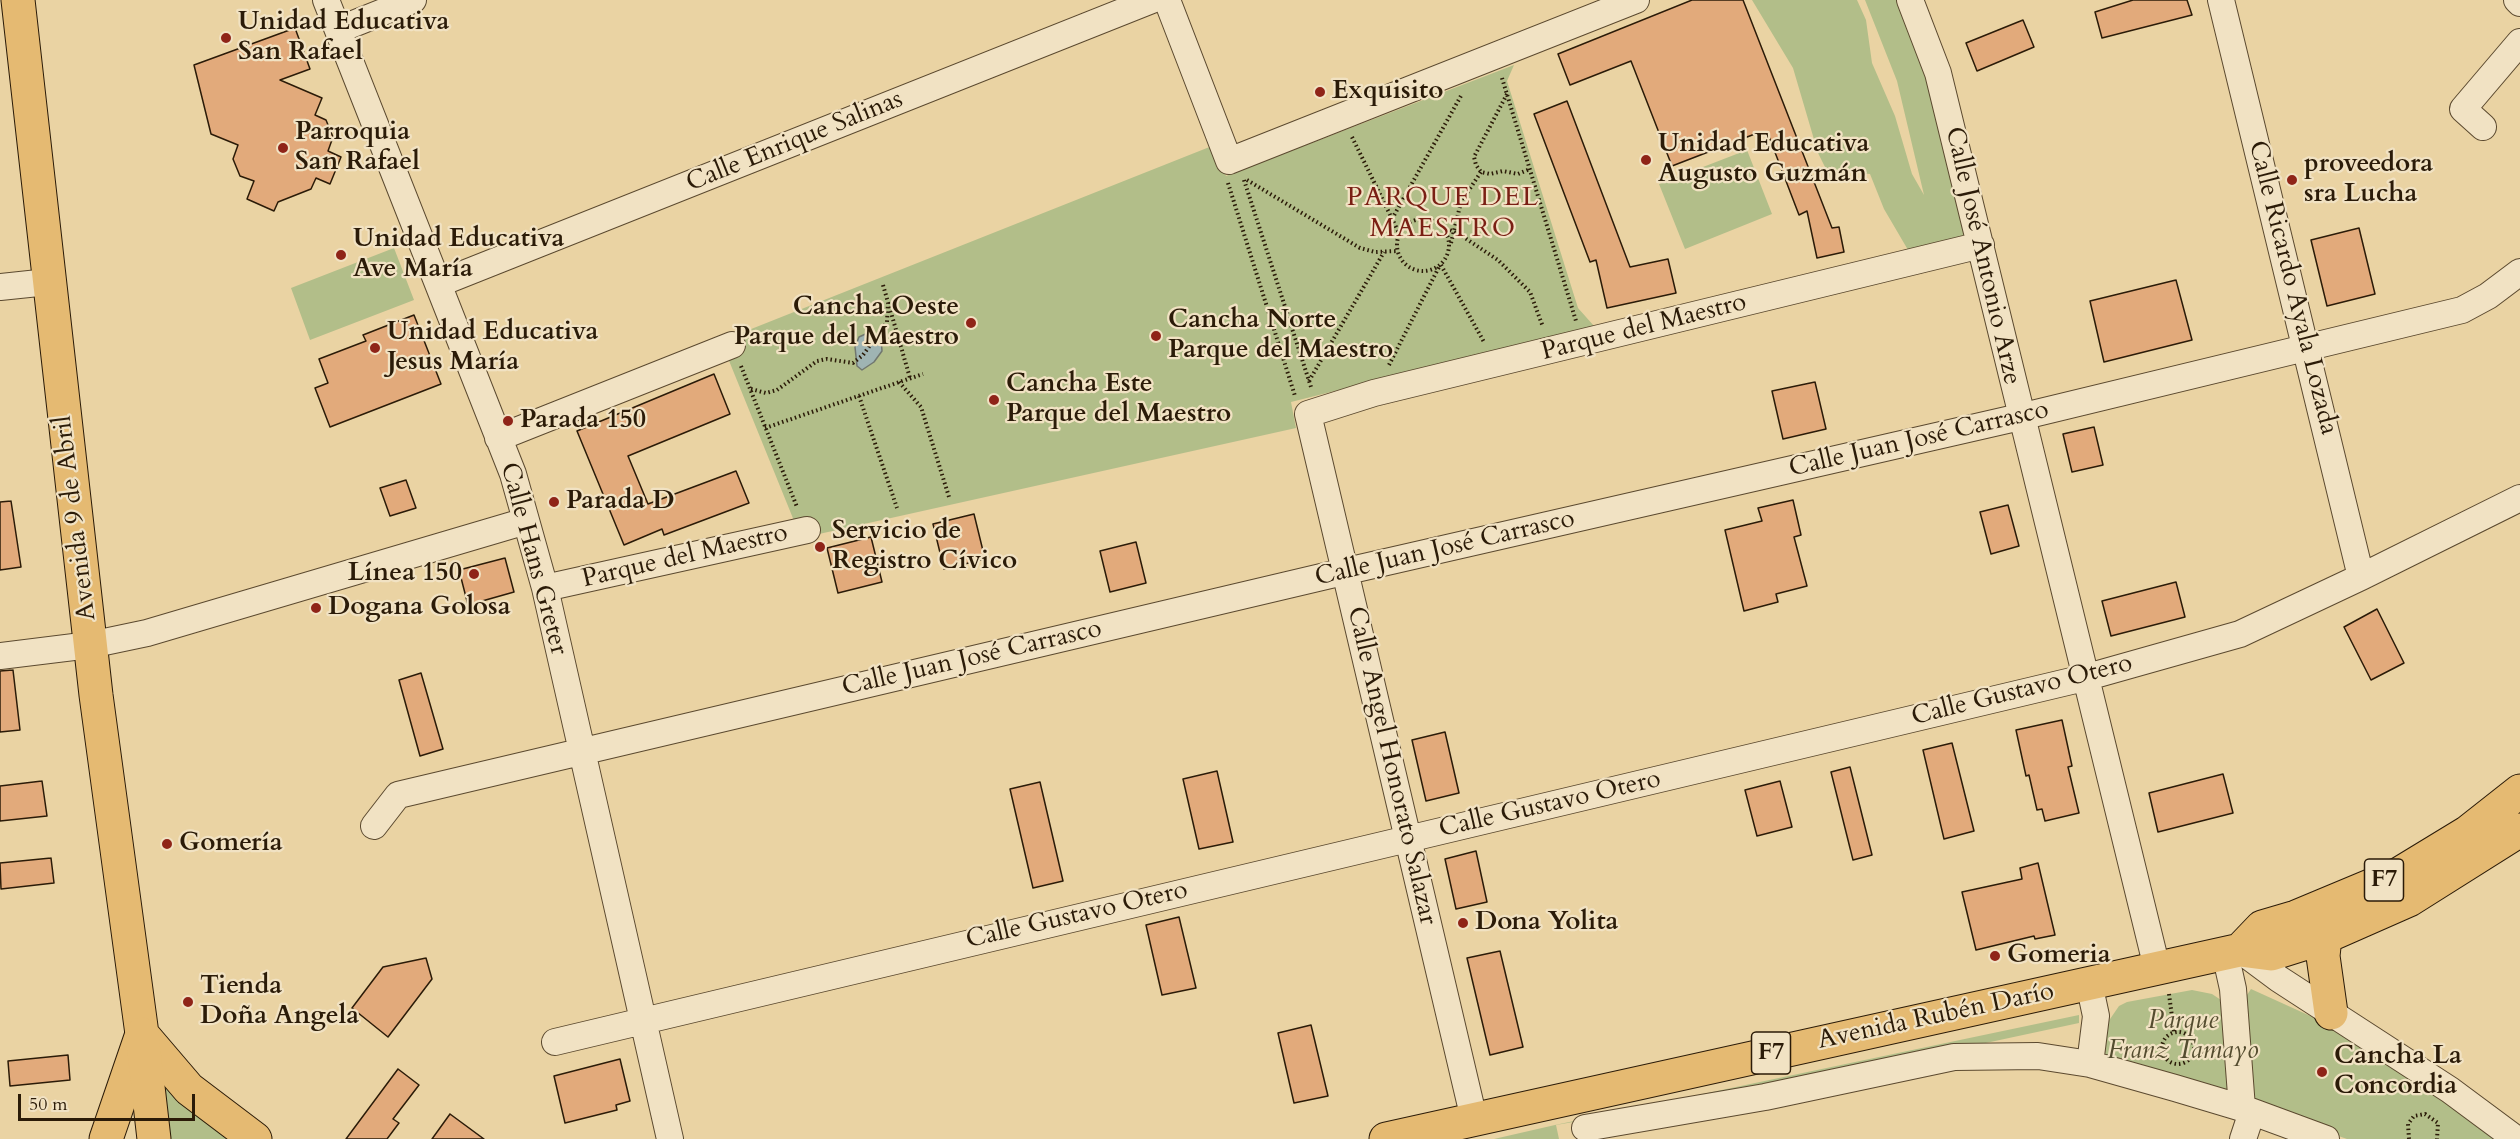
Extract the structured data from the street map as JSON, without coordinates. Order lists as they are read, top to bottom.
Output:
{
  "streets": {
    "main road": ["Avenida 9 de Abril", "F7", "Avenida Rubén Darío"],
    "street": [
      "Calle Enrique Salinas",
      "Calle José Antonio Arze",
      "Calle Ricardo Ayala Lozada",
      "Parque del Maestro",
      "Calle Juan José Carrasco",
      "Calle Hans Greter",
      "Calle Gustavo Otero",
      "Calle Angel Honorato Salazar"
    ]
  },
  "crossings": [
    ["Calle Enrique Salinas", "Calle Hans Greter"],
    ["Calle José Antonio Arze", "Parque del Maestro"],
    ["Calle José Antonio Arze", "Calle Juan José Carrasco"],
    ["Calle José Antonio Arze", "Calle Gustavo Otero"],
    ["Calle José Antonio Arze", "Avenida Rubén Darío"],
    ["Calle Ricardo Ayala Lozada", "Calle Juan José Carrasco"],
    ["Calle Ricardo Ayala Lozada", "Calle Gustavo Otero"],
    ["Parque del Maestro", "Calle Hans Greter"],
    ["Parque del Maestro", "Calle Angel Honorato Salazar"],
    ["Calle Juan José Carrasco", "Calle Hans Greter"],
    ["Calle Juan José Carrasco", "Calle Angel Honorato Salazar"],
    ["Calle Hans Greter", "Calle Gustavo Otero"],
    ["Calle Gustavo Otero", "Calle Angel Honorato Salazar"],
    ["Calle Angel Honorato Salazar", "Avenida Rubén Darío"],
    ["F7", "Avenida Rubén Darío"]
  ],
  "districts": ["PARQUE DEL MAESTRO"],
  "parks": ["Parque Franz Tamayo"],
  "places": [
    "Unidad Educativa San Rafael",
    "Exquisito",
    "Parroquia San Rafael",
    "Unidad Educativa Augusto Guzmán",
    "proveedora sra Lucha",
    "Unidad Educativa Ave María",
    "Cancha Oeste Parque del Maestro",
    "Cancha Norte Parque del Maestro",
    "Unidad Educativa Jesus María",
    "Cancha Este Parque del Maestro",
    "Parada 150",
    "Parada D",
    "Servicio de Registro Cívico",
    "Línea 150",
    "Dogana Golosa",
    "Gomería",
    "Dona Yolita",
    "Gomeria",
    "Tienda Doña Angela",
    "Cancha La Concordia"
  ],
  "scale_bar": "50 m"
}
